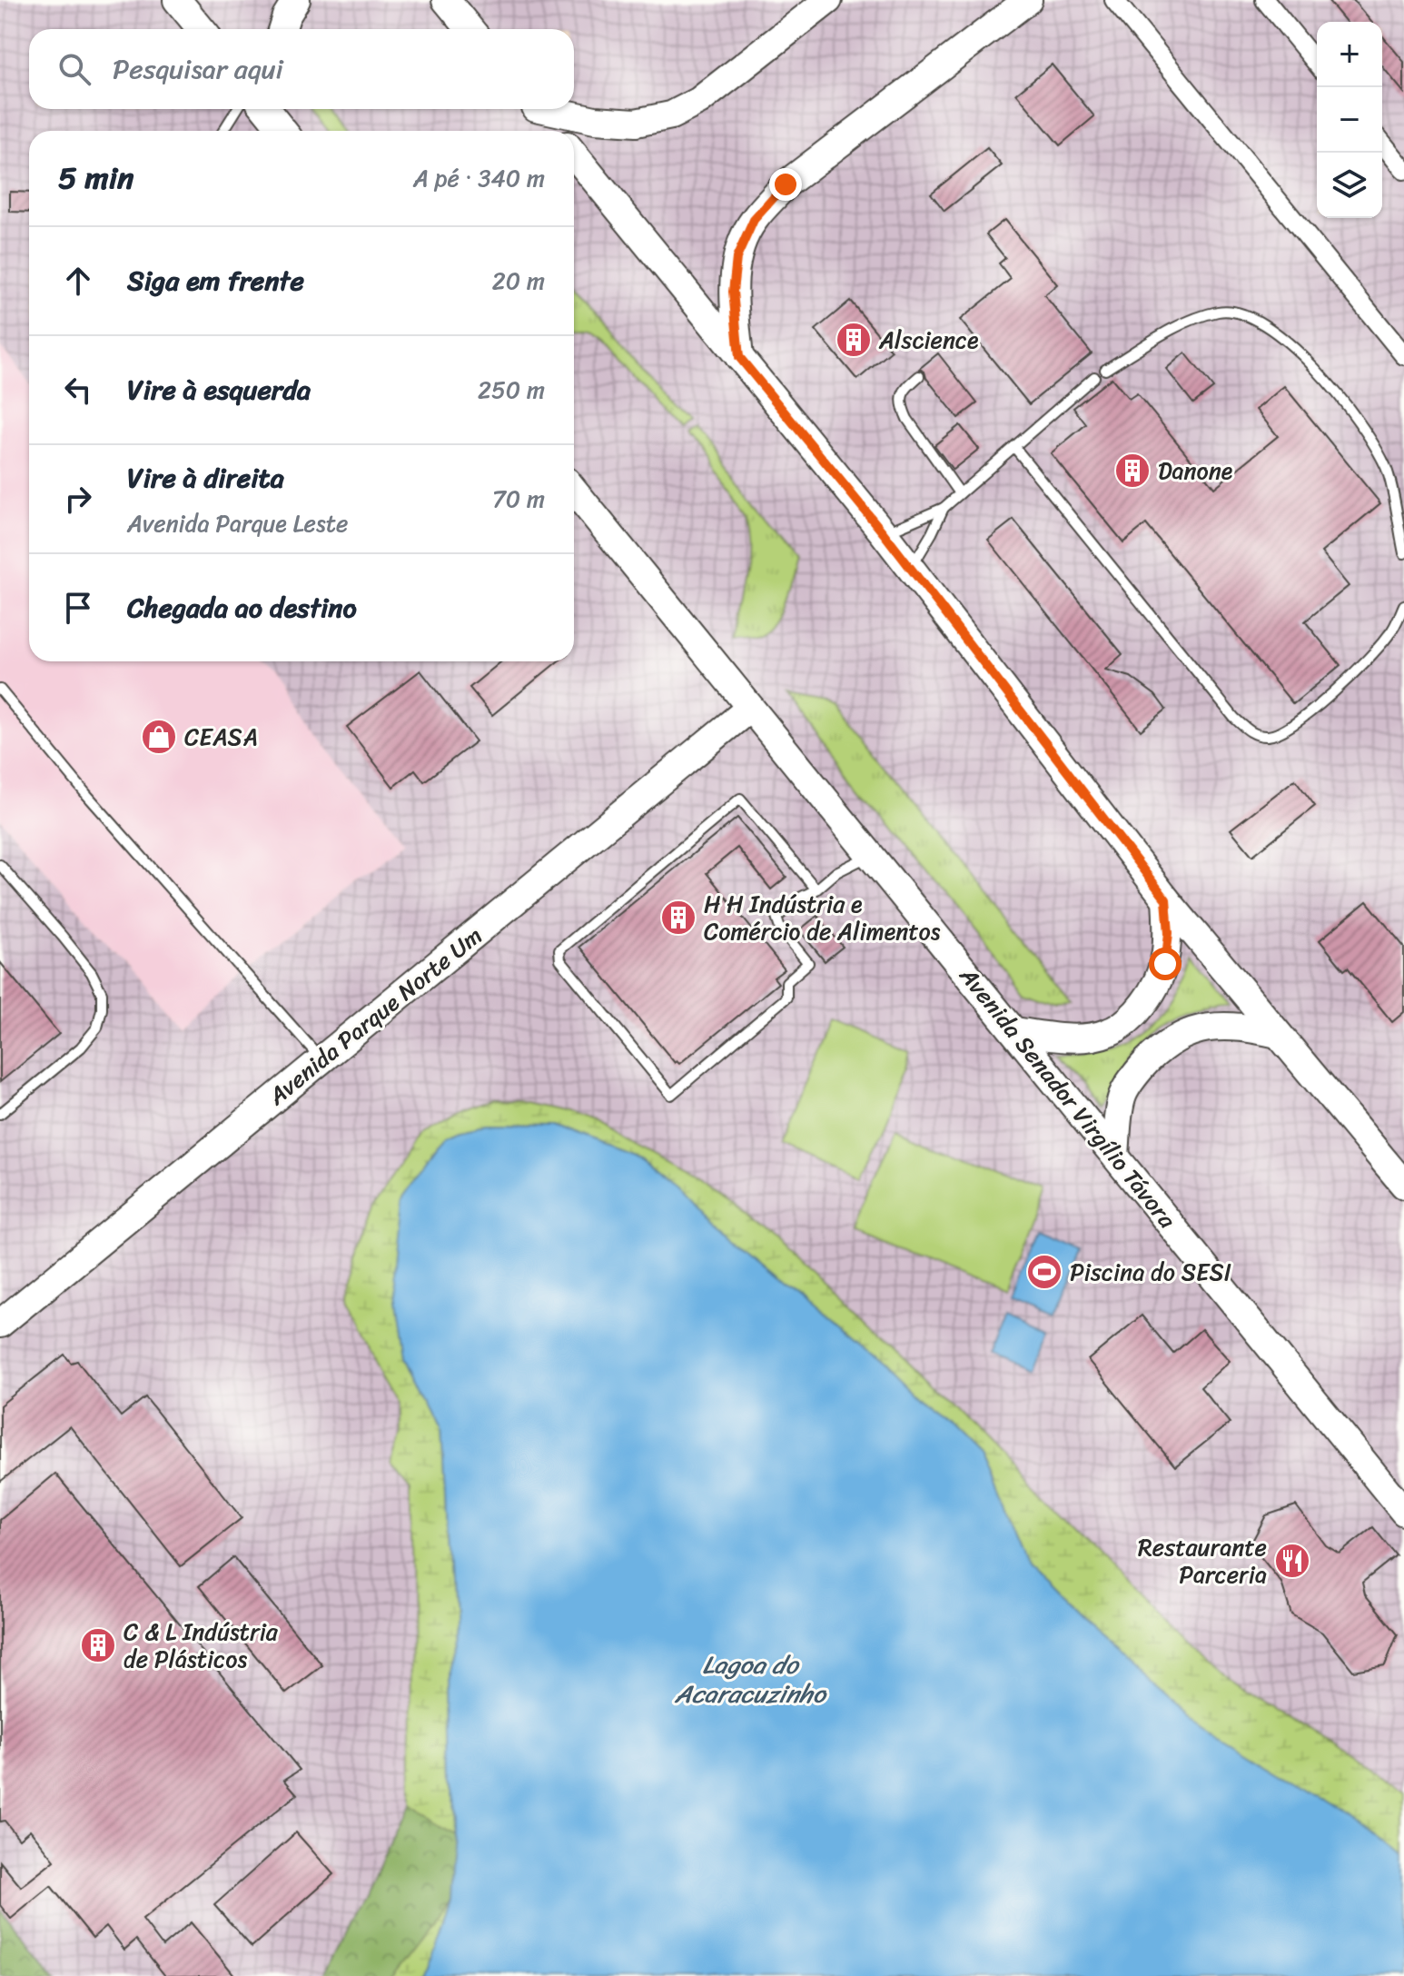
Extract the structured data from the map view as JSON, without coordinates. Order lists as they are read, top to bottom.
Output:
{
  "streets": {
    "main road": ["Avenida Parque Norte Um", "Avenida Senador Virgílio Távora"]
  },
  "crossings": [
    ["Avenida Parque Norte Um", "Avenida Senador Virgílio Távora"]
  ],
  "water": ["Lagoa do Acaracuzinho"],
  "places": {
    "building": [
      "Alscience",
      "Danone",
      "H H Indústria e Comércio de Alimentos",
      "C & L Indústria de Plásticos"
    ],
    "shop": ["CEASA"],
    "sports": ["Piscina do SESI"],
    "restaurant": ["Restaurante Parceria"]
  },
  "page": {
    "map_buttons": ["+", "−"],
    "search": "Pesquisar aqui",
    "heading": ["5 min", "A pé · 340 m"],
    "list": [
      ["Siga em frente", "20 m"],
      ["Vire à esquerda", "250 m"],
      ["Vire à direita", "Avenida Parque Leste", "70 m"],
      "Chegada ao destino"
    ]
  }
}
